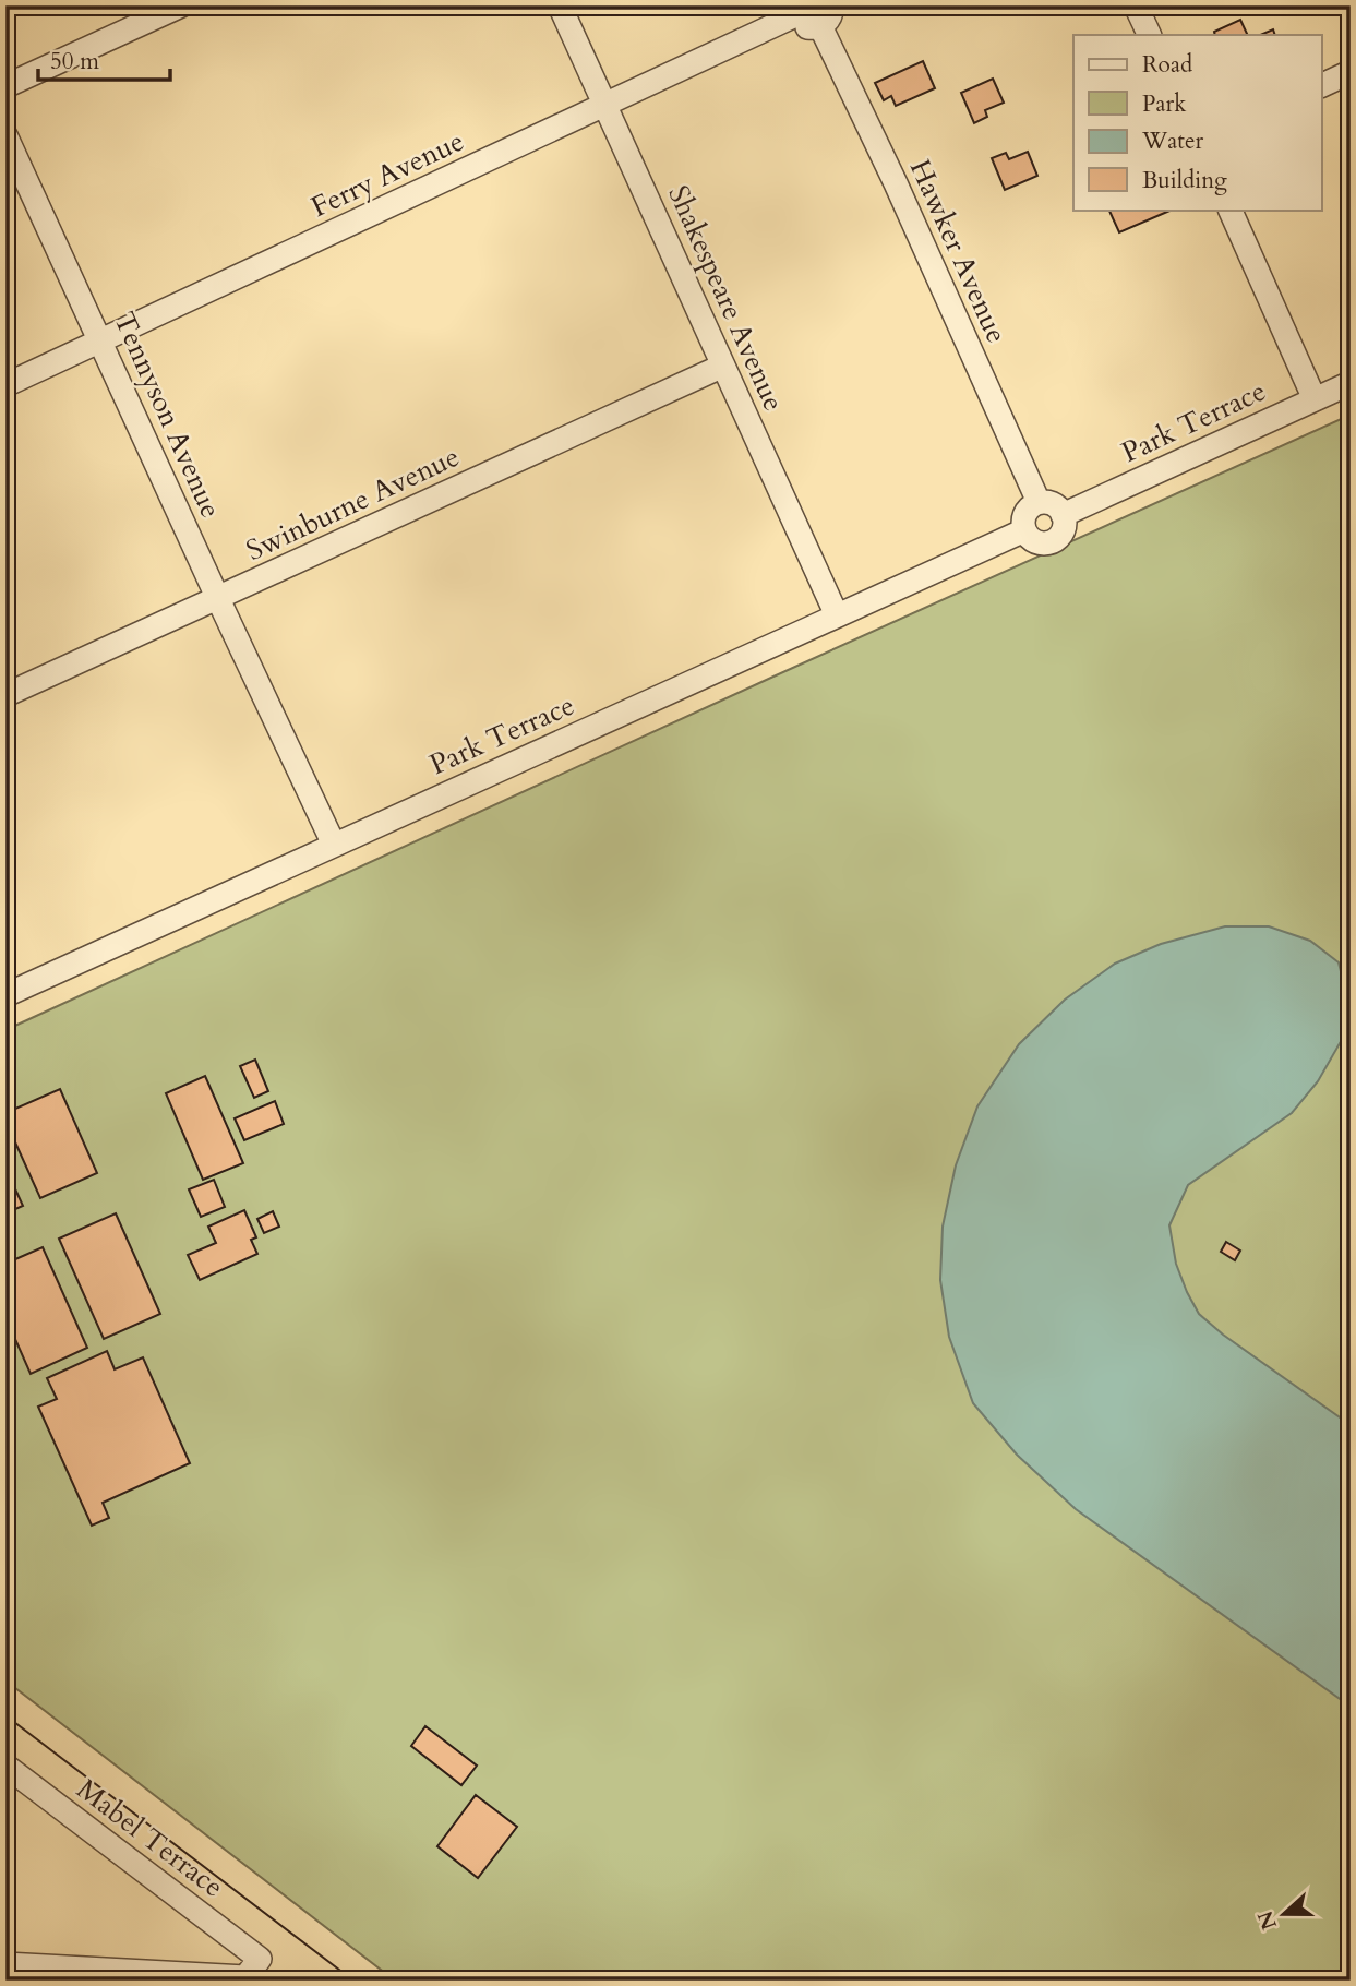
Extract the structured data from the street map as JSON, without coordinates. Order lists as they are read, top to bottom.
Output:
{
  "streets": {
    "street": [
      "Ferry Avenue",
      "Hawker Avenue",
      "Shakespeare Avenue",
      "Tennyson Avenue",
      "Park Terrace",
      "Swinburne Avenue",
      "Mabel Terrace"
    ]
  },
  "crossings": [
    ["Ferry Avenue", "Shakespeare Avenue"],
    ["Ferry Avenue", "Tennyson Avenue"],
    ["Hawker Avenue", "Park Terrace"],
    ["Shakespeare Avenue", "Park Terrace"],
    ["Shakespeare Avenue", "Swinburne Avenue"],
    ["Tennyson Avenue", "Park Terrace"],
    ["Tennyson Avenue", "Swinburne Avenue"]
  ],
  "legend": [
    "Road",
    "Park",
    "Water",
    "Building"
  ],
  "scale_bar": "50 m",
  "north": "left"
}
